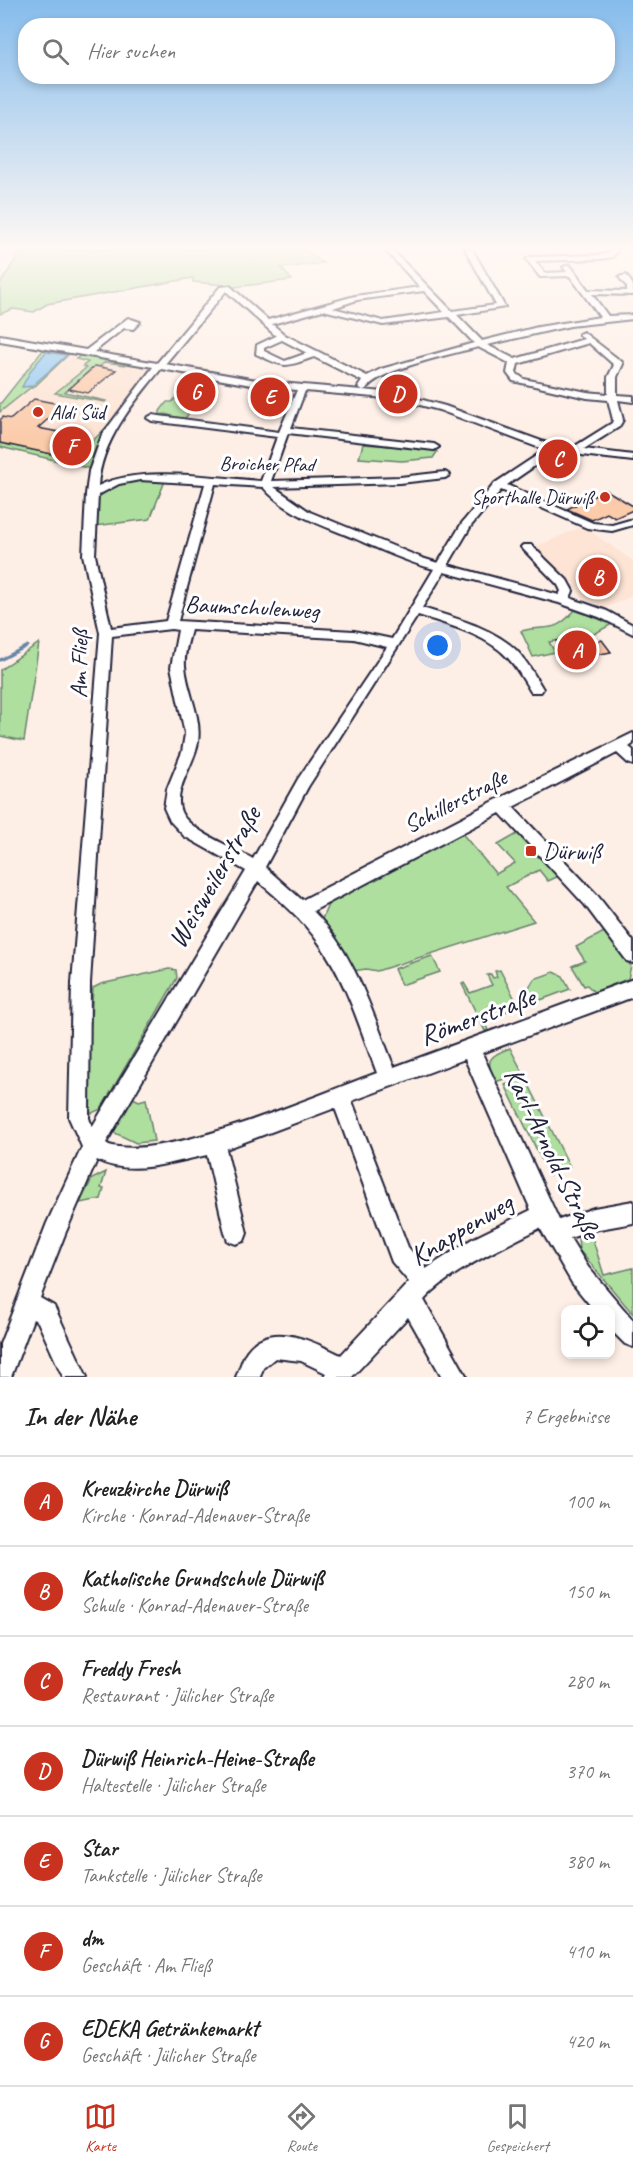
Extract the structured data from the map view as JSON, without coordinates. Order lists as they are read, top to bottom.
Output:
{
  "streets": {
    "street": [
      "Broicher Pfad",
      "Baumschulenweg",
      "Am Fließ",
      "Schillerstraße",
      "Weisweilerstraße",
      "Römerstraße",
      "Karl-Arnold-Straße",
      "Knappenweg"
    ]
  },
  "crossings": [
    ["Broicher Pfad", "Am Fließ"],
    ["Baumschulenweg", "Am Fließ"],
    ["Baumschulenweg", "Weisweilerstraße"],
    ["Am Fließ", "Weisweilerstraße"],
    ["Am Fließ", "Römerstraße"],
    ["Weisweilerstraße", "Römerstraße"],
    ["Römerstraße", "Karl-Arnold-Straße"],
    ["Karl-Arnold-Straße", "Knappenweg"]
  ],
  "places": {
    "other": ["Aldi Süd", "Sporthalle Dürwiß"],
    "transit": ["Dürwiß"]
  },
  "page": {
    "search": "Hier suchen",
    "pins": [
      "G",
      "D",
      "E",
      "F",
      "C",
      "B",
      "A"
    ],
    "heading": ["In der Nähe", "7 Ergebnisse"],
    "list": [
      {
        "mark": "A",
        "name": "Kreuzkirche Dürwiß",
        "note": "Kirche · Konrad-Adenauer-Straße",
        "value": "100 m"
      },
      {
        "mark": "B",
        "name": "Katholische Grundschule Dürwiß",
        "note": "Schule · Konrad-Adenauer-Straße",
        "value": "150 m"
      },
      {
        "mark": "C",
        "name": "Freddy Fresh",
        "note": "Restaurant · Jülicher Straße",
        "value": "280 m"
      },
      {
        "mark": "D",
        "name": "Dürwiß Heinrich-Heine-Straße",
        "note": "Haltestelle · Jülicher Straße",
        "value": "370 m"
      },
      {
        "mark": "E",
        "name": "Star",
        "note": "Tankstelle · Jülicher Straße",
        "value": "380 m"
      },
      {
        "mark": "F",
        "name": "dm",
        "note": "Geschäft · Am Fließ",
        "value": "410 m"
      },
      {
        "mark": "G",
        "name": "EDEKA Getränkemarkt",
        "note": "Geschäft · Jülicher Straße",
        "value": "420 m"
      }
    ],
    "nav": ["Karte", "Route", "Gespeichert"]
  }
}
